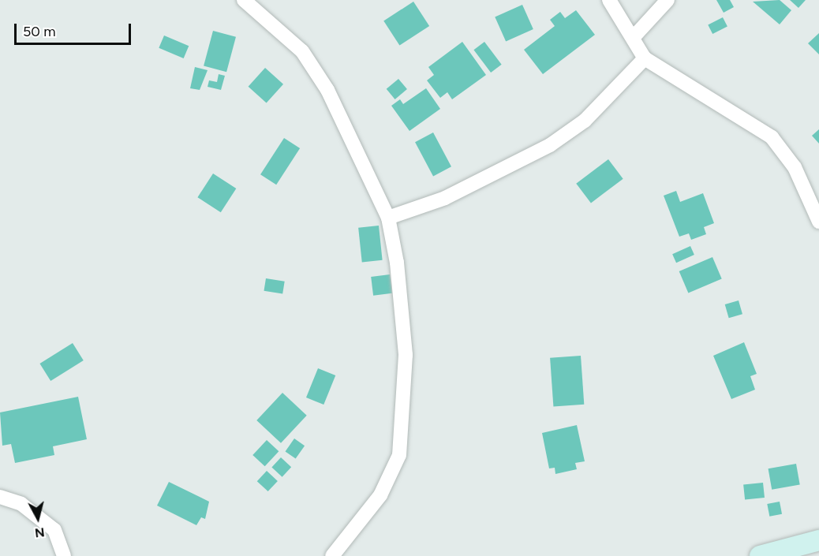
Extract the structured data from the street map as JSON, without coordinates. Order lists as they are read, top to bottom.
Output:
{
  "scale_bar": "50 m",
  "north": "bottom"
}
